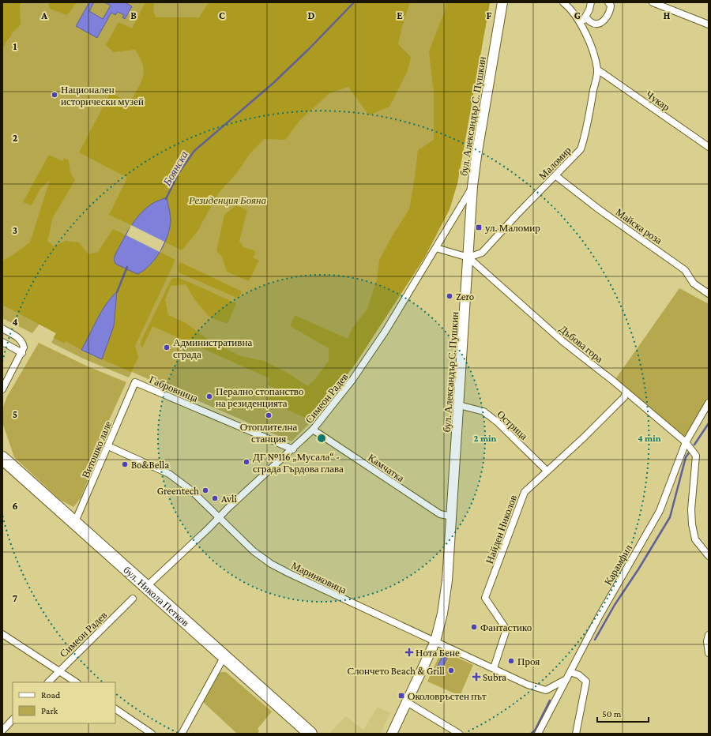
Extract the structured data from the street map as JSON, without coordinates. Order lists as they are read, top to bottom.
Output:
{
  "streets": {
    "highway": ["бул. Никола Петков"],
    "main road": ["бул. Александър С. Пушкин"],
    "street": [
      "Чукар",
      "Маломир",
      "Майска роза",
      "Дъбова гора",
      "Габровница",
      "Симеон Радев",
      "Острица",
      "Витошко лале",
      "Камчатка",
      "Найден Николов",
      "Карамфил",
      "Маринковица"
    ]
  },
  "crossings": [
    ["Чукар", "Маломир"],
    ["бул. Александър С. Пушкин", "Маломир"],
    ["бул. Александър С. Пушкин", "Дъбова гора"],
    ["бул. Александър С. Пушкин", "Симеон Радев"],
    ["бул. Александър С. Пушкин", "Острица"],
    ["бул. Александър С. Пушкин", "Камчатка"],
    ["бул. Александър С. Пушкин", "Маринковица"],
    ["Маломир", "Майска роза"],
    ["Маломир", "Дъбова гора"],
    ["Дъбова гора", "Найден Николов"],
    ["Дъбова гора", "Карамфил"],
    ["Габровница", "Симеон Радев"],
    ["Габровница", "Витошко лале"],
    ["Симеон Радев", "Камчатка"],
    ["Симеон Радев", "Маринковица"],
    ["Симеон Радев", "бул. Никола Петков"],
    ["Острица", "Найден Николов"],
    ["Витошко лале", "Маринковица"],
    ["Витошко лале", "бул. Никола Петков"],
    ["Найден Николов", "Маринковица"],
    ["Карамфил", "Маринковица"]
  ],
  "water": ["Боянска"],
  "parks": ["Резиденция Бояна"],
  "places": {
    "other": [
      "Национален исторически музей",
      "Zero",
      "Административна сграда",
      "Перално стопанство на резиденцията",
      "Отоплителна станция",
      "ДГ №116 „Мусала“ - сграда Гърдова глава",
      "Bo&Bella",
      "Greentech",
      "Avli",
      "Фантастико",
      "Проя",
      "Слончето Beach & Grill"
    ],
    "transit": ["ул. Маломир", "Околовръстен път"],
    "health": ["Нота Бене", "Subra"]
  },
  "legend": ["Road", "Park"],
  "scale_bar": "50 m",
  "grid": {
    "columns": [
      "A",
      "B",
      "C",
      "D",
      "E",
      "F",
      "G",
      "H"
    ],
    "rows": [
      "1",
      "2",
      "3",
      "4",
      "5",
      "6",
      "7"
    ]
  },
  "rings": ["2 min", "4 min"]
}
